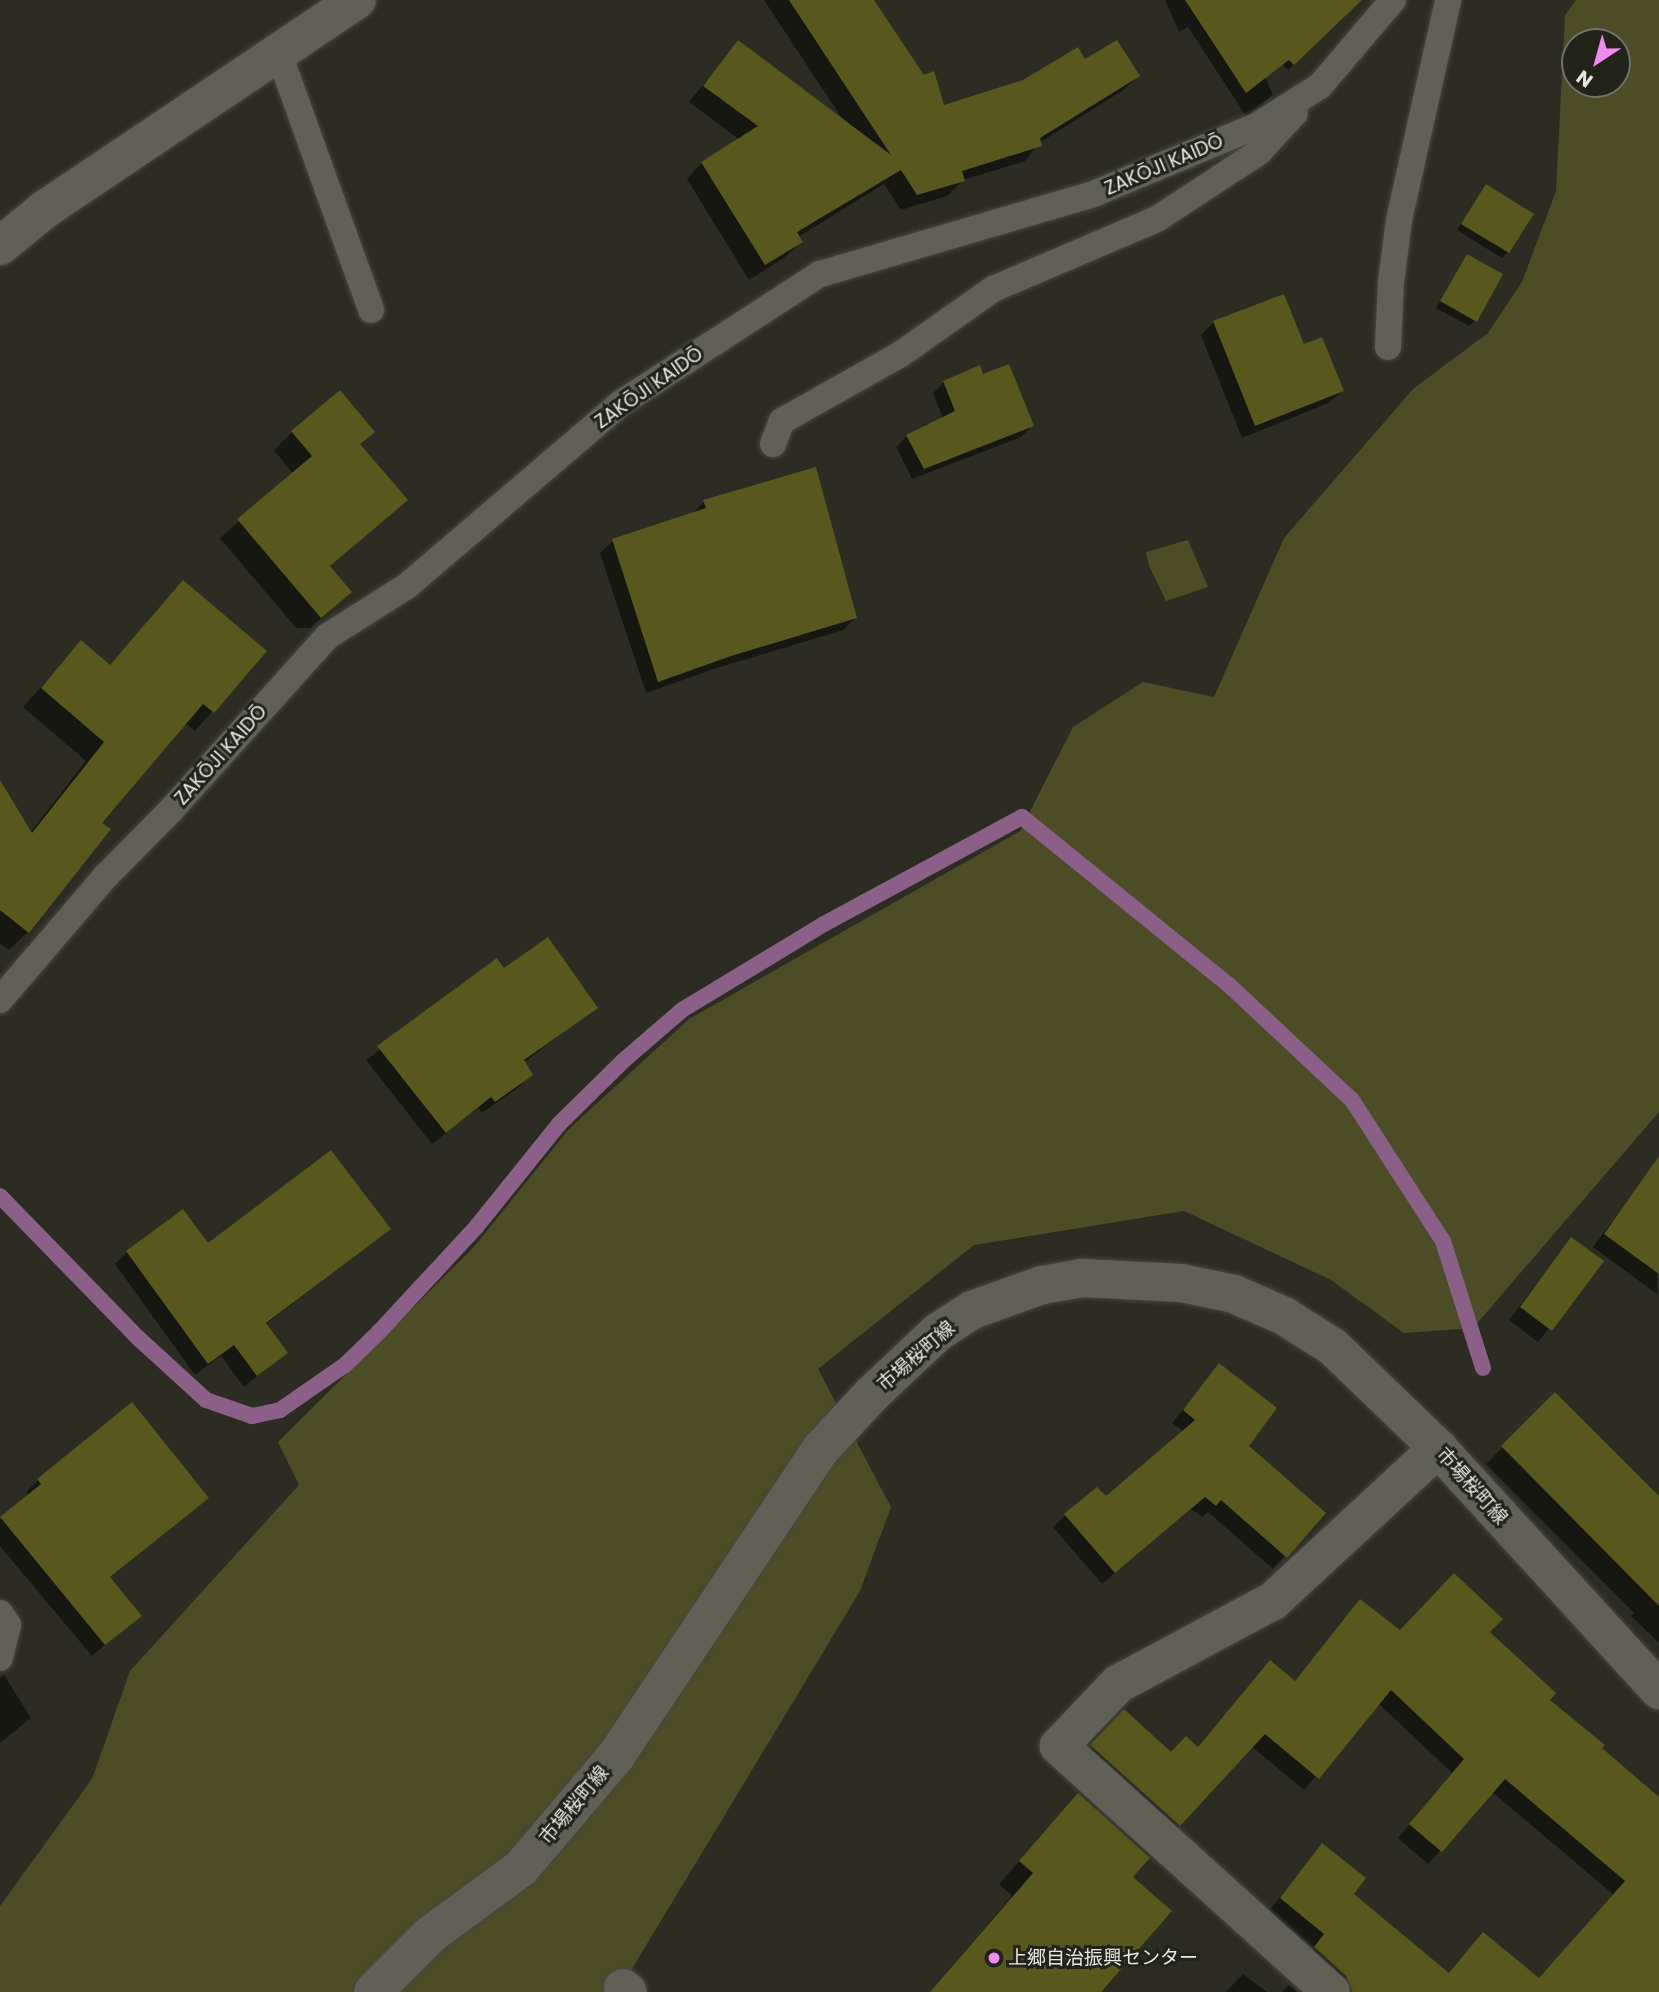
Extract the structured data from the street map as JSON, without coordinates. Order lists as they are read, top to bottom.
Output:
{
  "streets": {
    "main road": ["市場桜町線"],
    "lane": ["ZAKŌJI KAIDŌ"]
  },
  "places": ["上郷自治振興センター"],
  "north": "bottom left"
}
